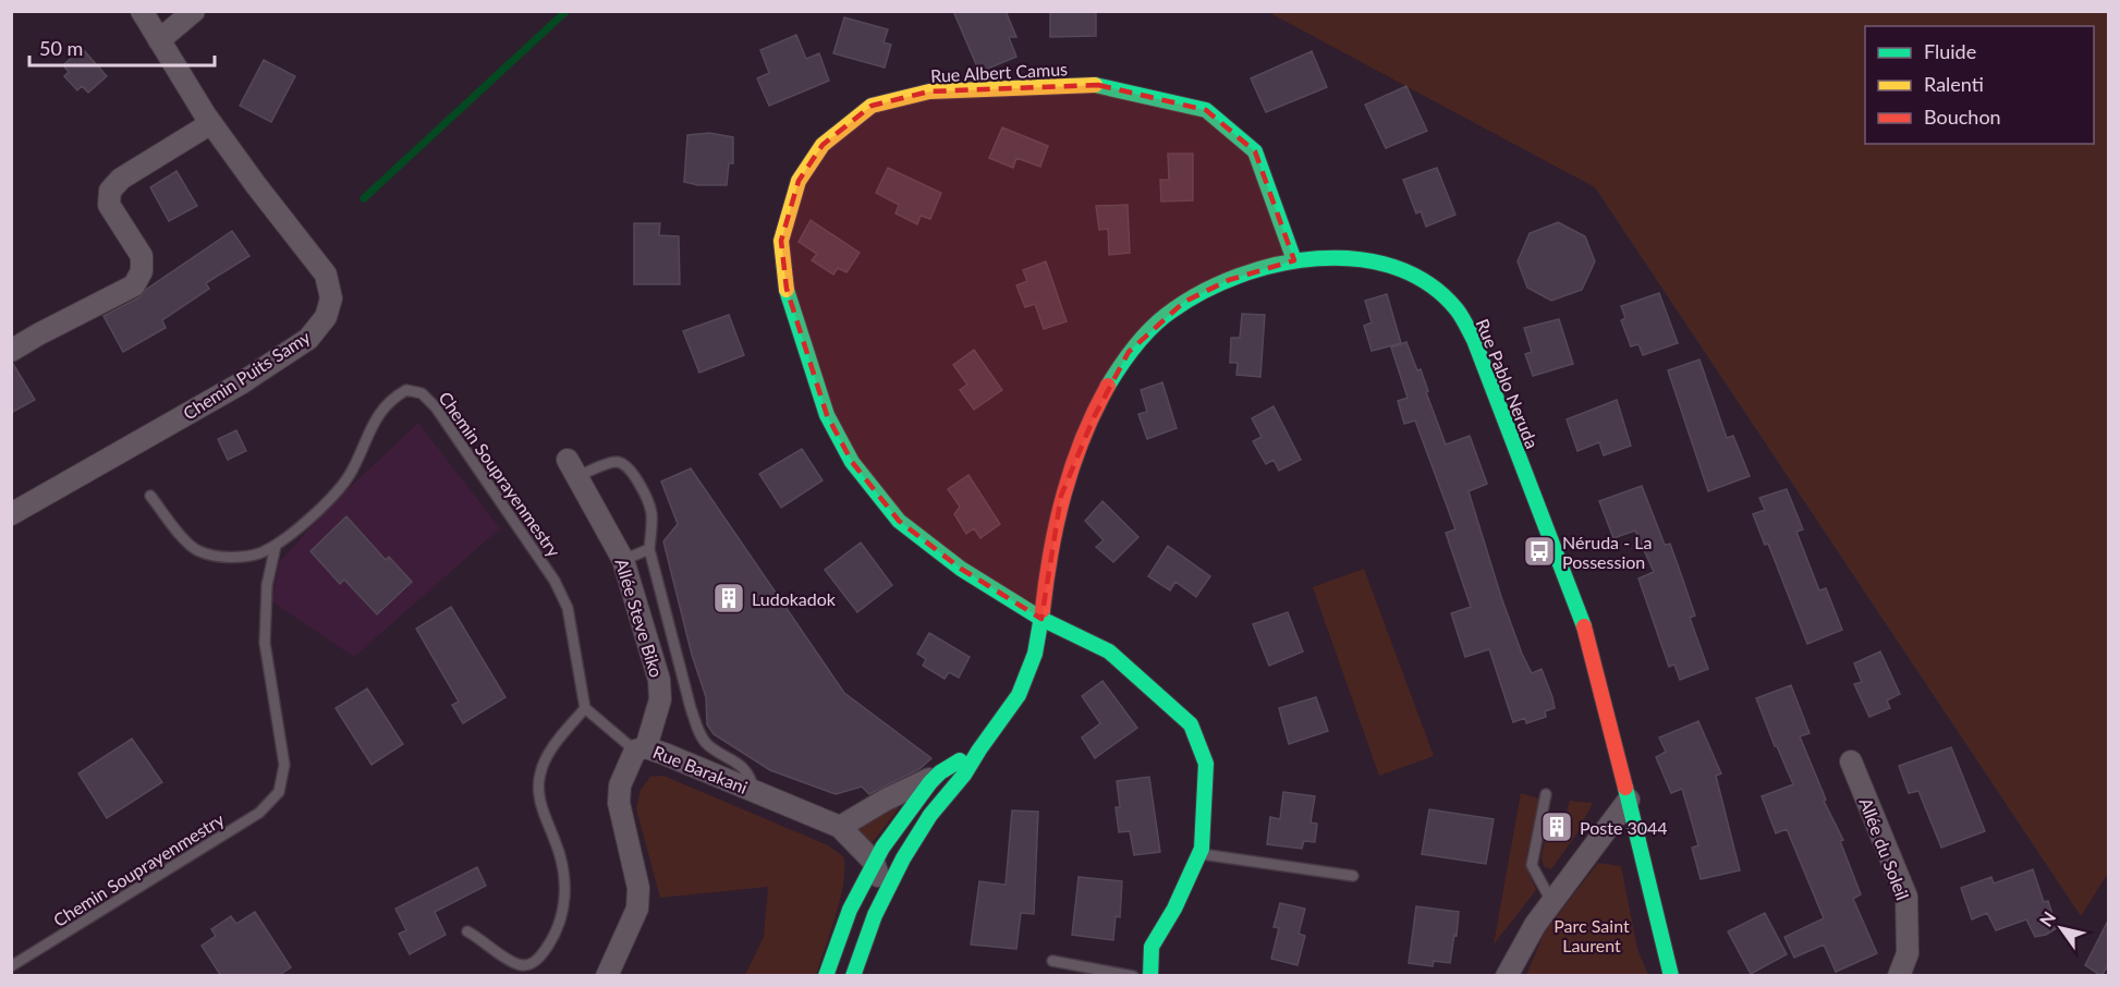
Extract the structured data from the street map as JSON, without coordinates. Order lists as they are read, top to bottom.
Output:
{
  "streets": {
    "main road": ["Rue Albert Camus", "Rue Pablo Neruda"],
    "street": [
      "Chemin Puits Samy",
      "Allée Steve Biko",
      "Rue Barakani",
      "Allée du Soleil"
    ],
    "lane": ["Chemin Souprayenmestry"]
  },
  "crossings": [
    ["Rue Albert Camus", "Rue Pablo Neruda"],
    ["Rue Pablo Neruda", "Rue Barakani"],
    ["Allée Steve Biko", "Rue Barakani"]
  ],
  "parks": ["Parc Saint Laurent"],
  "places": {
    "bus stop": ["Néruda - La Possession"],
    "building": ["Ludokadok", "Poste 3044"]
  },
  "legend": ["Fluide", "Ralenti", "Bouchon"],
  "scale_bar": "50 m",
  "north": "top left"
}
